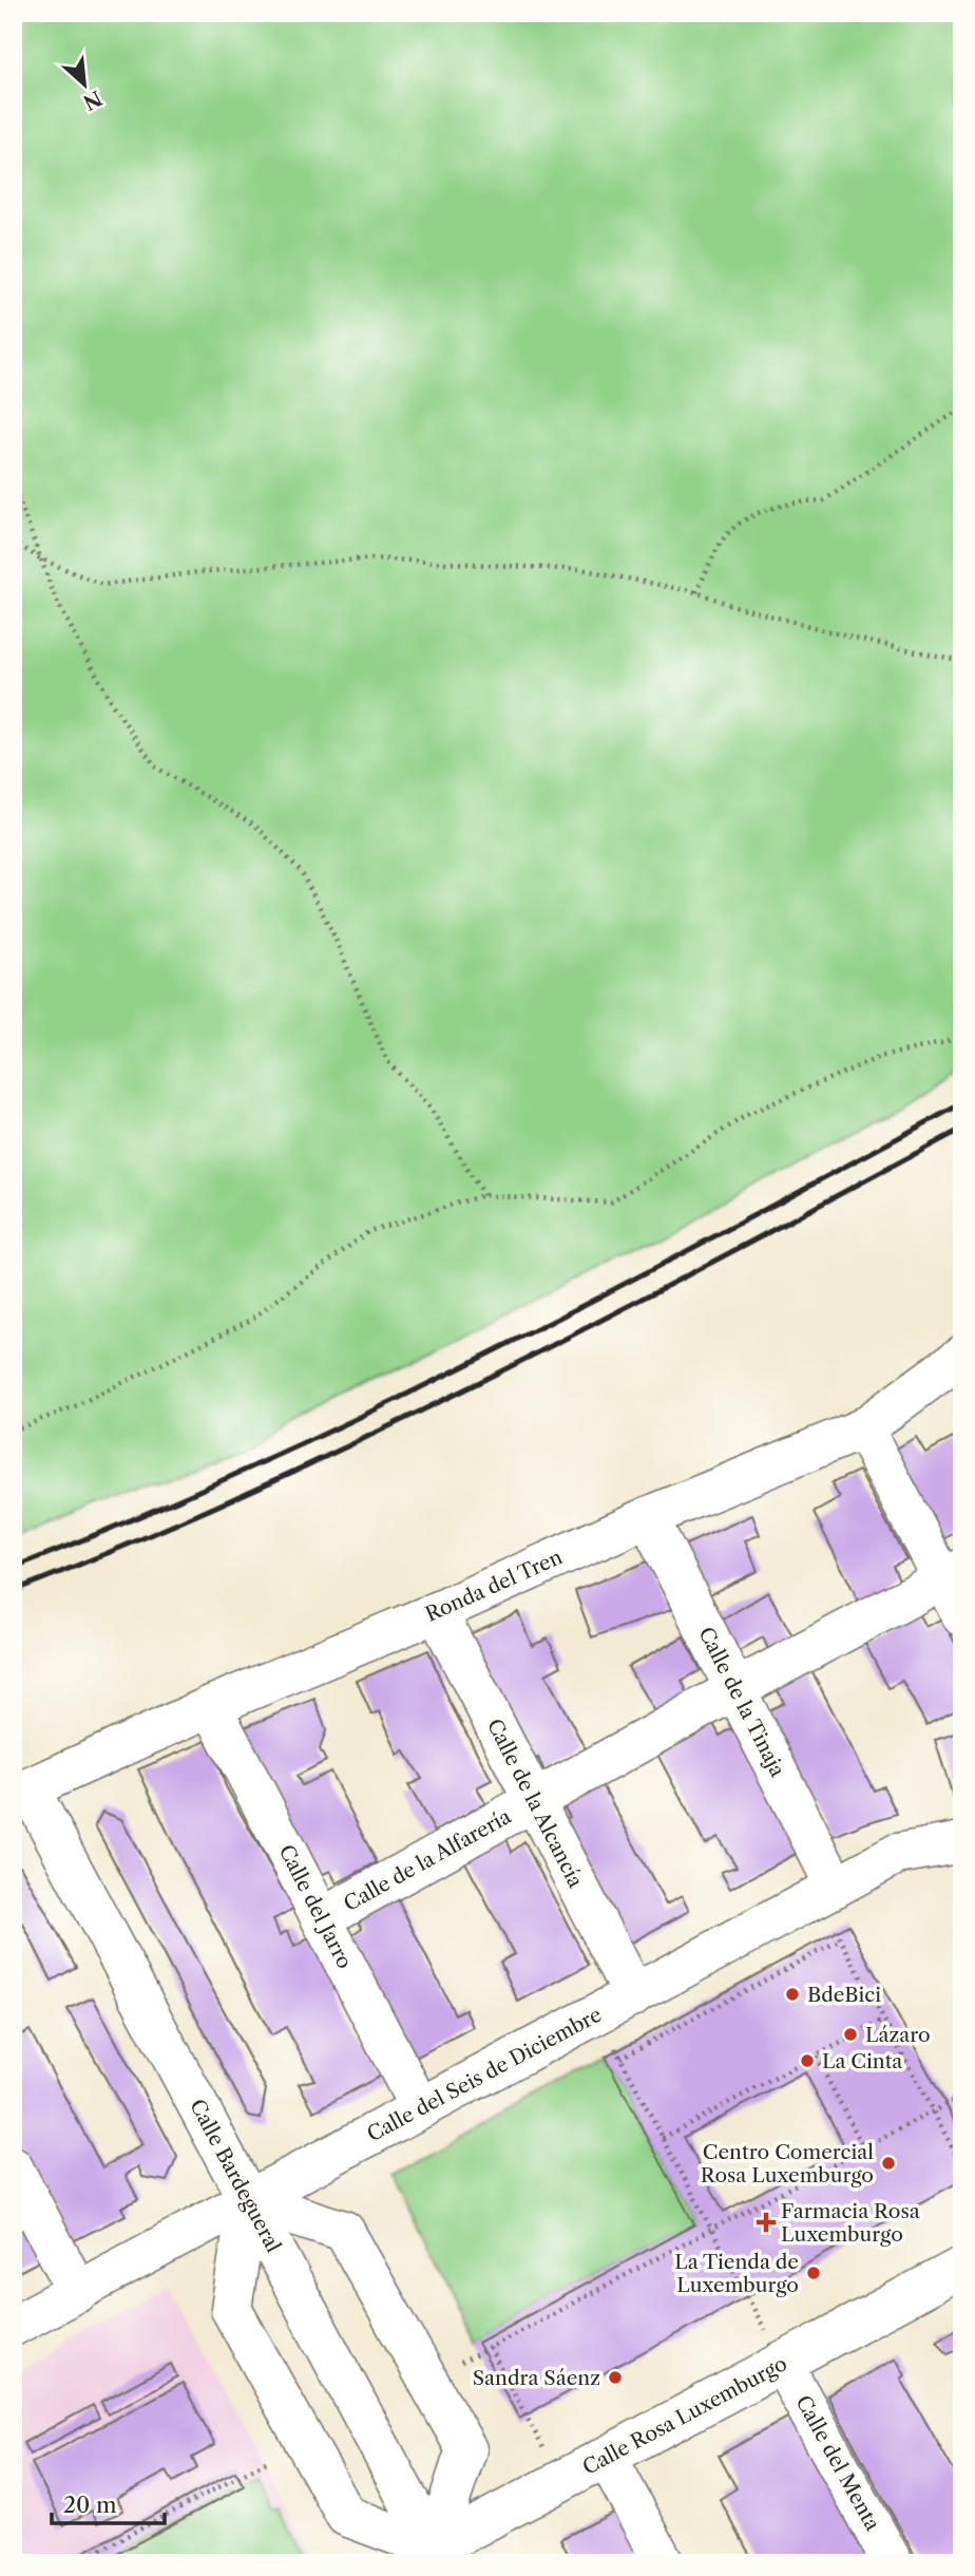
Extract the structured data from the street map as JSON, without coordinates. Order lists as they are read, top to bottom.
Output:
{
  "streets": {
    "street": [
      "Ronda del Tren",
      "Calle de la Tinaja",
      "Calle de la Alcancía",
      "Calle de la Alfarería",
      "Calle del Jarro",
      "Calle del Seis de Diciembre",
      "Calle Bardegueral",
      "Calle Rosa Luxemburgo",
      "Calle del Menta"
    ]
  },
  "crossings": [
    ["Ronda del Tren", "Calle de la Tinaja"],
    ["Ronda del Tren", "Calle de la Alcancía"],
    ["Ronda del Tren", "Calle del Jarro"],
    ["Ronda del Tren", "Calle Bardegueral"],
    ["Calle de la Tinaja", "Calle de la Alfarería"],
    ["Calle de la Tinaja", "Calle del Seis de Diciembre"],
    ["Calle de la Alcancía", "Calle de la Alfarería"],
    ["Calle de la Alcancía", "Calle del Seis de Diciembre"],
    ["Calle de la Alfarería", "Calle del Jarro"],
    ["Calle del Jarro", "Calle del Seis de Diciembre"],
    ["Calle del Seis de Diciembre", "Calle Bardegueral"],
    ["Calle Bardegueral", "Calle Rosa Luxemburgo"],
    ["Calle Rosa Luxemburgo", "Calle del Menta"]
  ],
  "places": {
    "other": [
      "BdeBici",
      "Lázaro",
      "La Cinta",
      "Centro Comercial Rosa Luxemburgo",
      "La Tienda de Luxemburgo",
      "Sandra Sáenz"
    ],
    "health": ["Farmacia Rosa Luxemburgo"]
  },
  "scale_bar": "20 m",
  "north": "bottom right"
}
